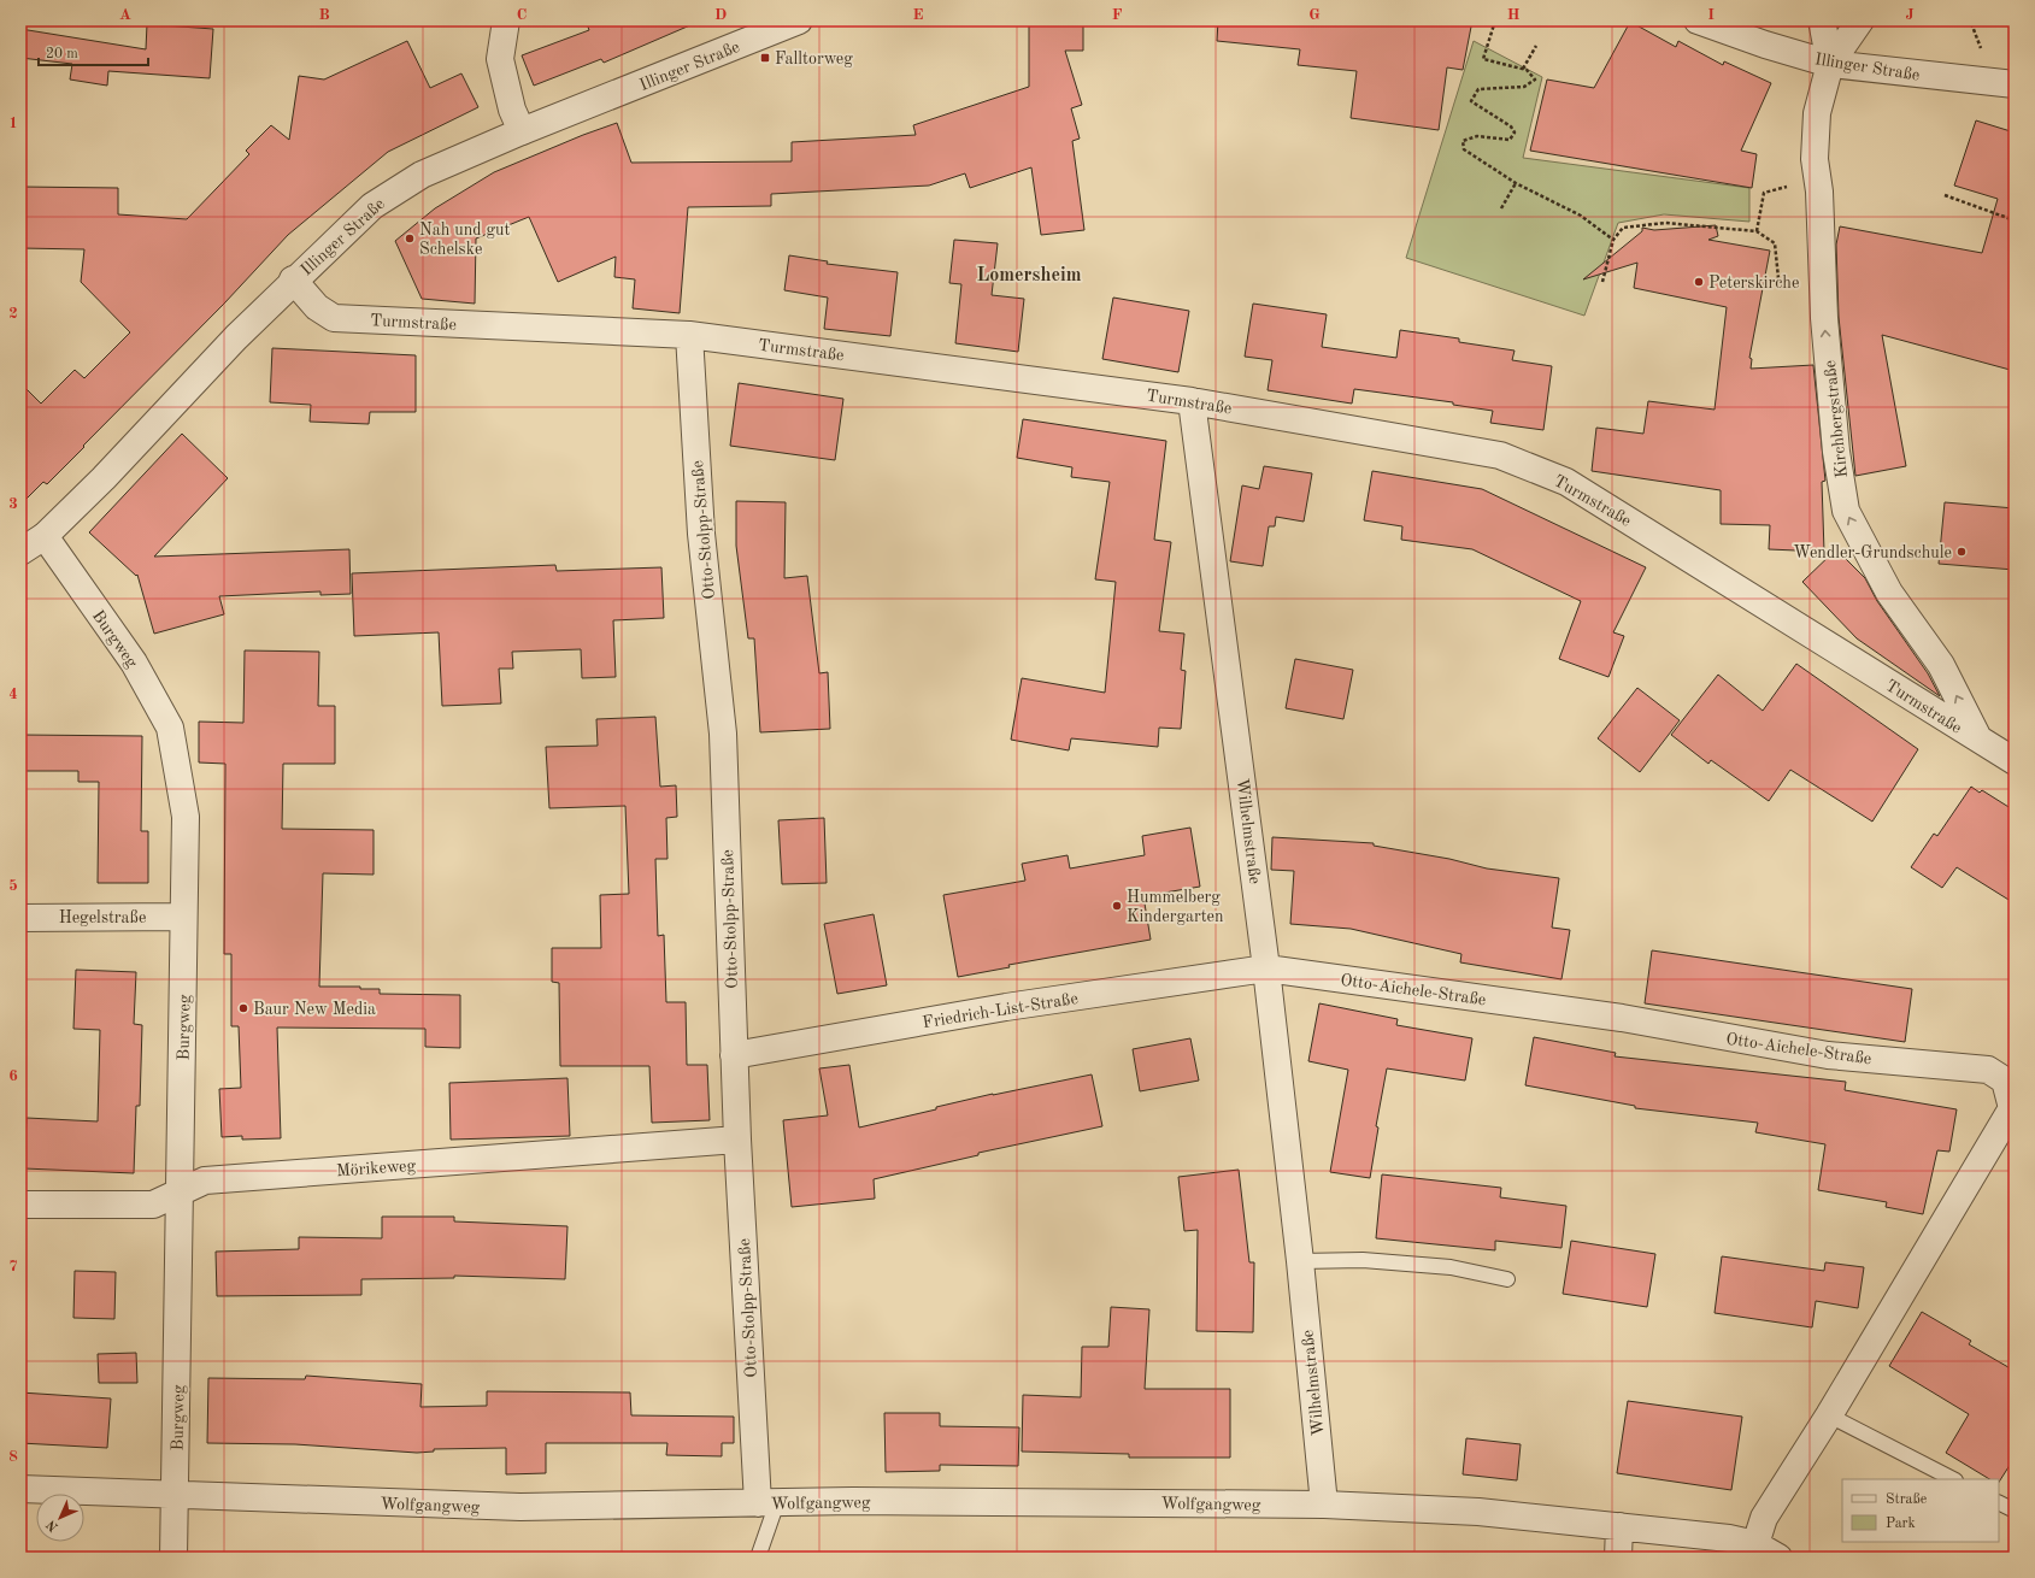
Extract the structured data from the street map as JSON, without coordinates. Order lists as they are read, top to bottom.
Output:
{
  "streets": {
    "street": [
      "Illinger Straße",
      "Turmstraße",
      "Kirchbergstraße",
      "Otto-Stolpp-Straße",
      "Burgweg",
      "Wilhelmstraße",
      "Hegelstraße",
      "Otto-Aichele-Straße",
      "Friedrich-List-Straße",
      "Mörikeweg",
      "Wolfgangweg"
    ]
  },
  "crossings": [
    ["Illinger Straße", "Turmstraße"],
    ["Illinger Straße", "Kirchbergstraße"],
    ["Illinger Straße", "Burgweg"],
    ["Turmstraße", "Kirchbergstraße"],
    ["Turmstraße", "Otto-Stolpp-Straße"],
    ["Turmstraße", "Wilhelmstraße"],
    ["Otto-Stolpp-Straße", "Friedrich-List-Straße"],
    ["Otto-Stolpp-Straße", "Mörikeweg"],
    ["Otto-Stolpp-Straße", "Wolfgangweg"],
    ["Burgweg", "Hegelstraße"],
    ["Burgweg", "Mörikeweg"],
    ["Burgweg", "Wolfgangweg"],
    ["Wilhelmstraße", "Otto-Aichele-Straße"],
    ["Wilhelmstraße", "Friedrich-List-Straße"],
    ["Wilhelmstraße", "Wolfgangweg"],
    ["Otto-Aichele-Straße", "Friedrich-List-Straße"],
    ["Otto-Aichele-Straße", "Wolfgangweg"]
  ],
  "one_way": ["Kirchbergstraße"],
  "districts": ["Lomersheim"],
  "places": {
    "transit": ["Falltorweg"],
    "other": [
      "Nah und gut Schelske",
      "Peterskirche",
      "Wendler-Grundschule",
      "Hummelberg Kindergarten",
      "Baur New Media"
    ]
  },
  "legend": ["Straße", "Park"],
  "scale_bar": "20 m",
  "north": "bottom left",
  "grid": {
    "columns": [
      "A",
      "B",
      "C",
      "D",
      "E",
      "F",
      "G",
      "H",
      "I",
      "J"
    ],
    "rows": [
      "1",
      "2",
      "3",
      "4",
      "5",
      "6",
      "7",
      "8"
    ]
  }
}
